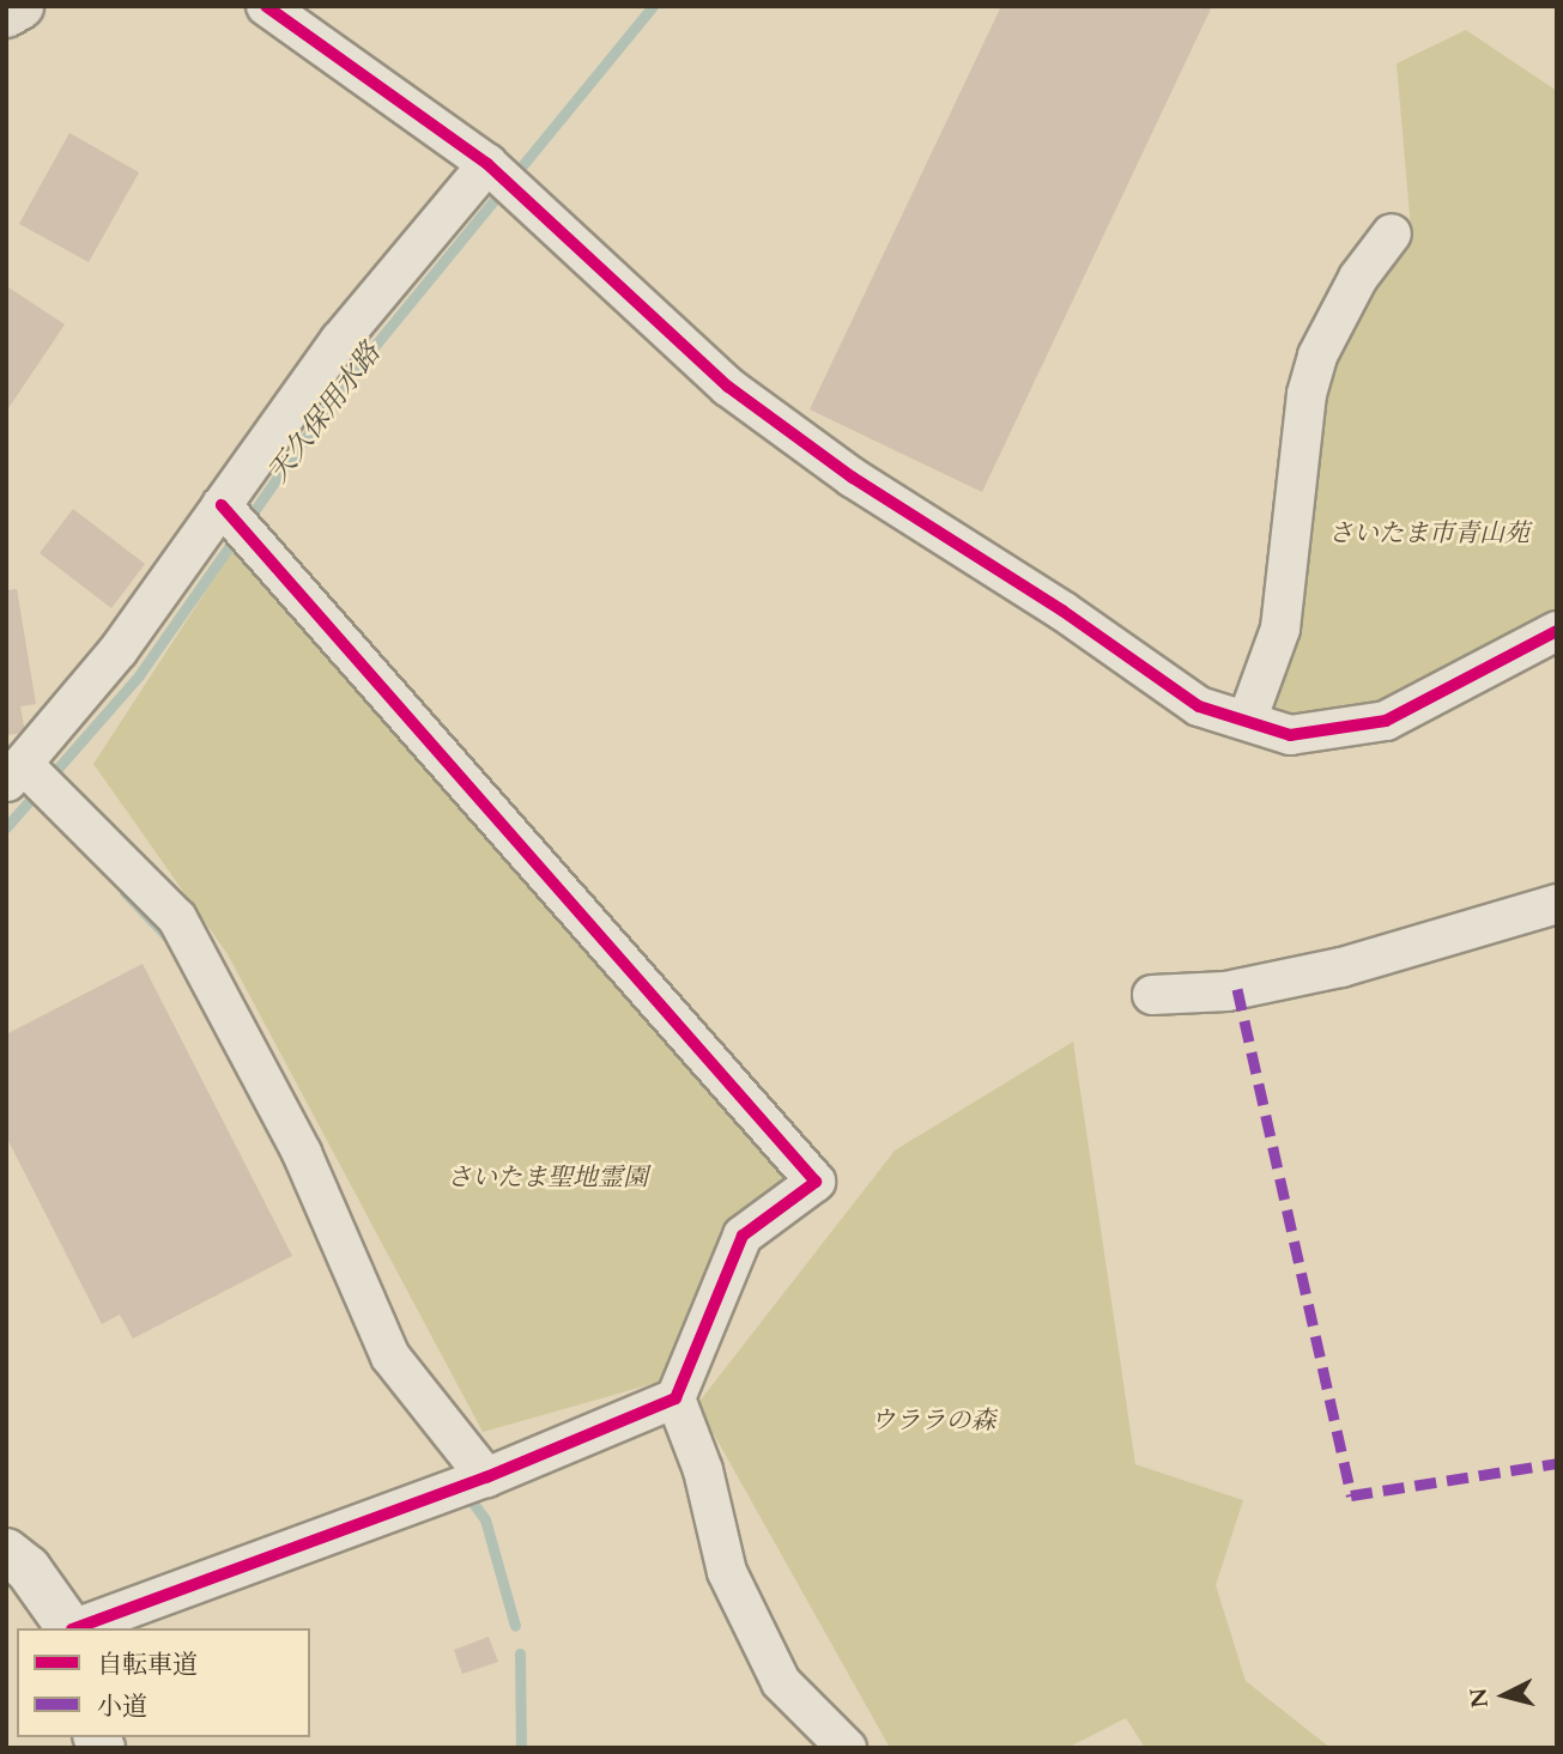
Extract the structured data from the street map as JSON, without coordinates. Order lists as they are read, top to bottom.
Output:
{
  "water": ["天久保用水路"],
  "parks": ["さいたま市青山苑", "さいたま聖地霊園", "ウララの森"],
  "legend": ["自転車道", "小道"],
  "north": "left"
}
